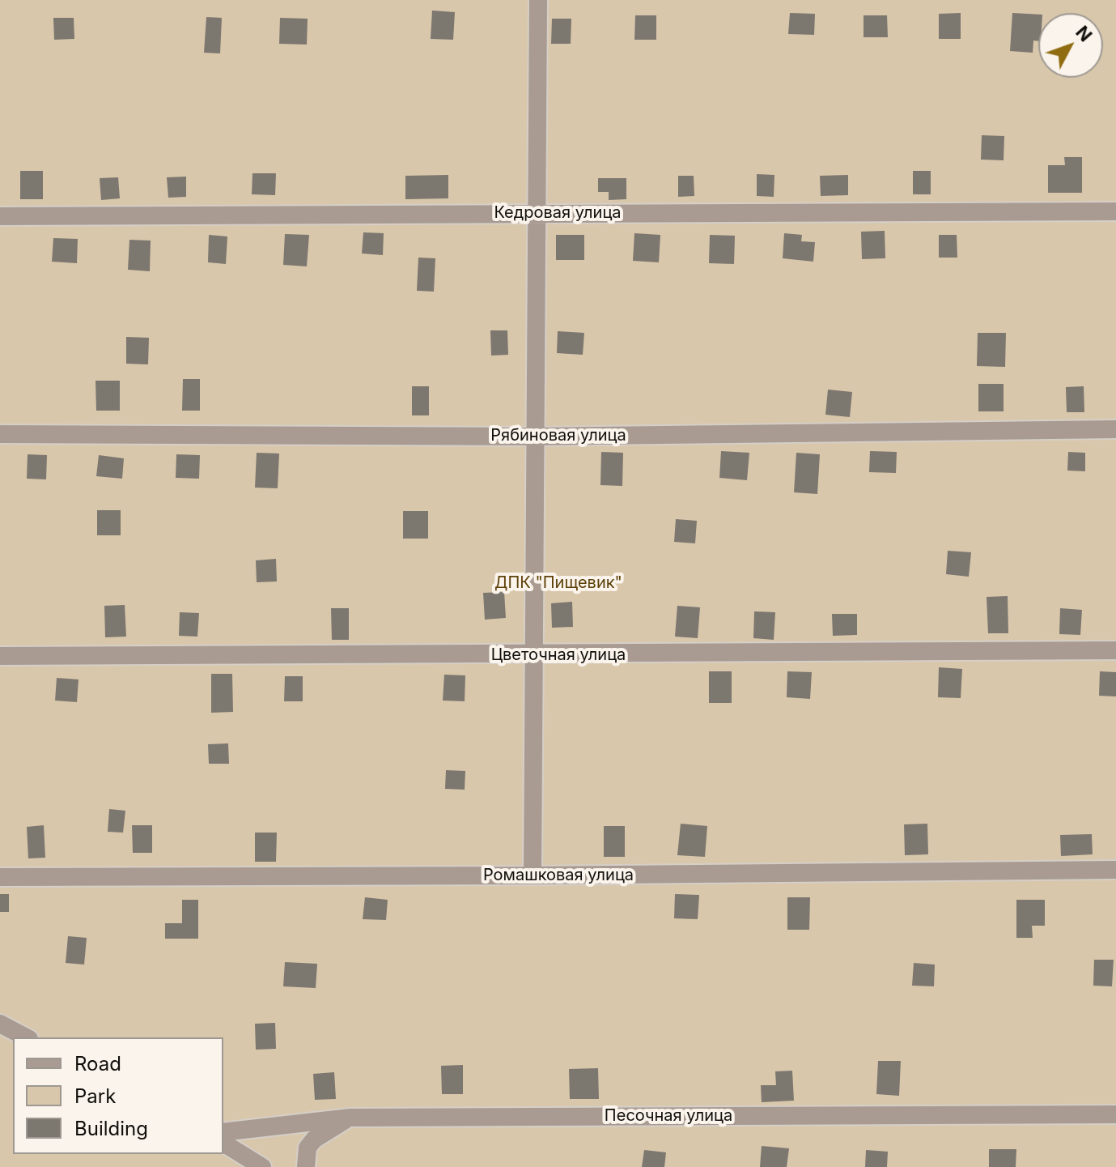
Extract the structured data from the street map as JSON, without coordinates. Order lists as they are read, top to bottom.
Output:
{
  "streets": {
    "street": [
      "Кедровая улица",
      "Рябиновая улица",
      "Цветочная улица",
      "Ромашковая улица",
      "Песочная улица"
    ]
  },
  "parks": ["ДПК \"Пищевик\""],
  "legend": ["Road", "Park", "Building"],
  "north": "top right"
}
